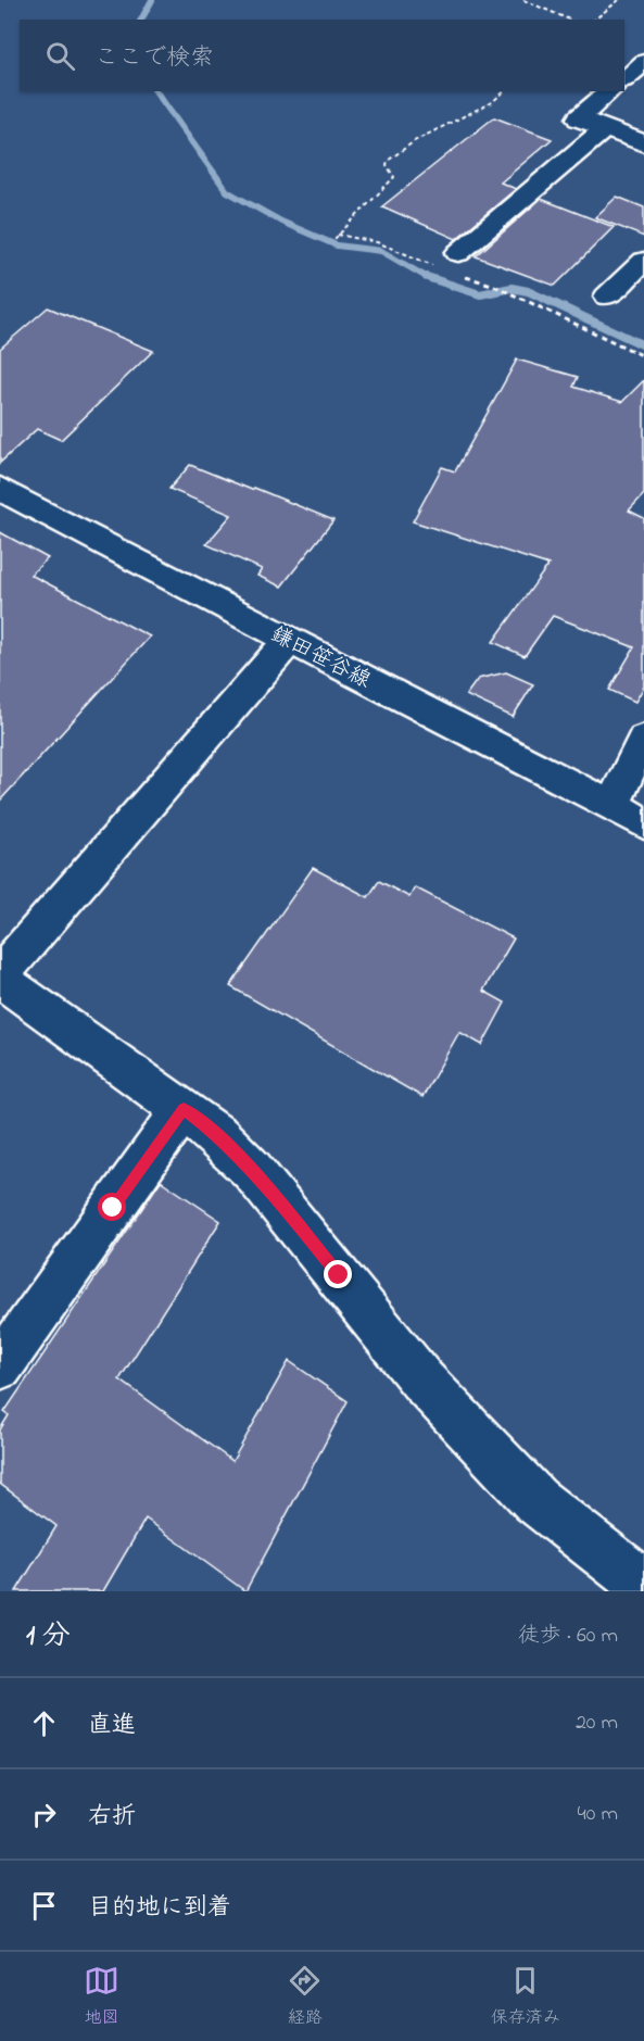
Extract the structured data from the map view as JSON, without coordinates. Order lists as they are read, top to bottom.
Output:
{
  "streets": {
    "street": ["鎌田笹谷線"]
  },
  "page": {
    "search": "ここで検索",
    "heading": ["1 分", "徒歩 · 60 m"],
    "list": [
      ["直進", "20 m"],
      ["右折", "40 m"],
      "目的地に到着"
    ],
    "nav": ["地図", "経路", "保存済み"]
  }
}
